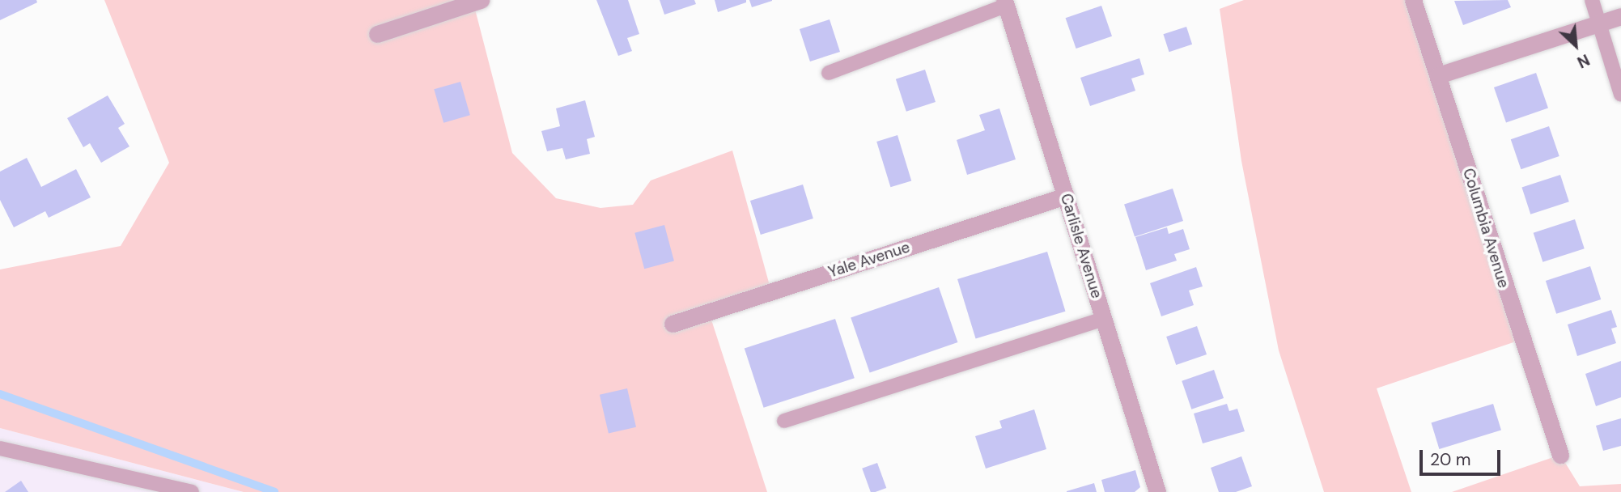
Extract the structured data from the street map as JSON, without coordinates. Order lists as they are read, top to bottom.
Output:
{
  "streets": {
    "street": ["Columbia Avenue", "Carlisle Avenue", "Yale Avenue"]
  },
  "crossings": [
    ["Carlisle Avenue", "Yale Avenue"]
  ],
  "scale_bar": "20 m",
  "north": "bottom right"
}
